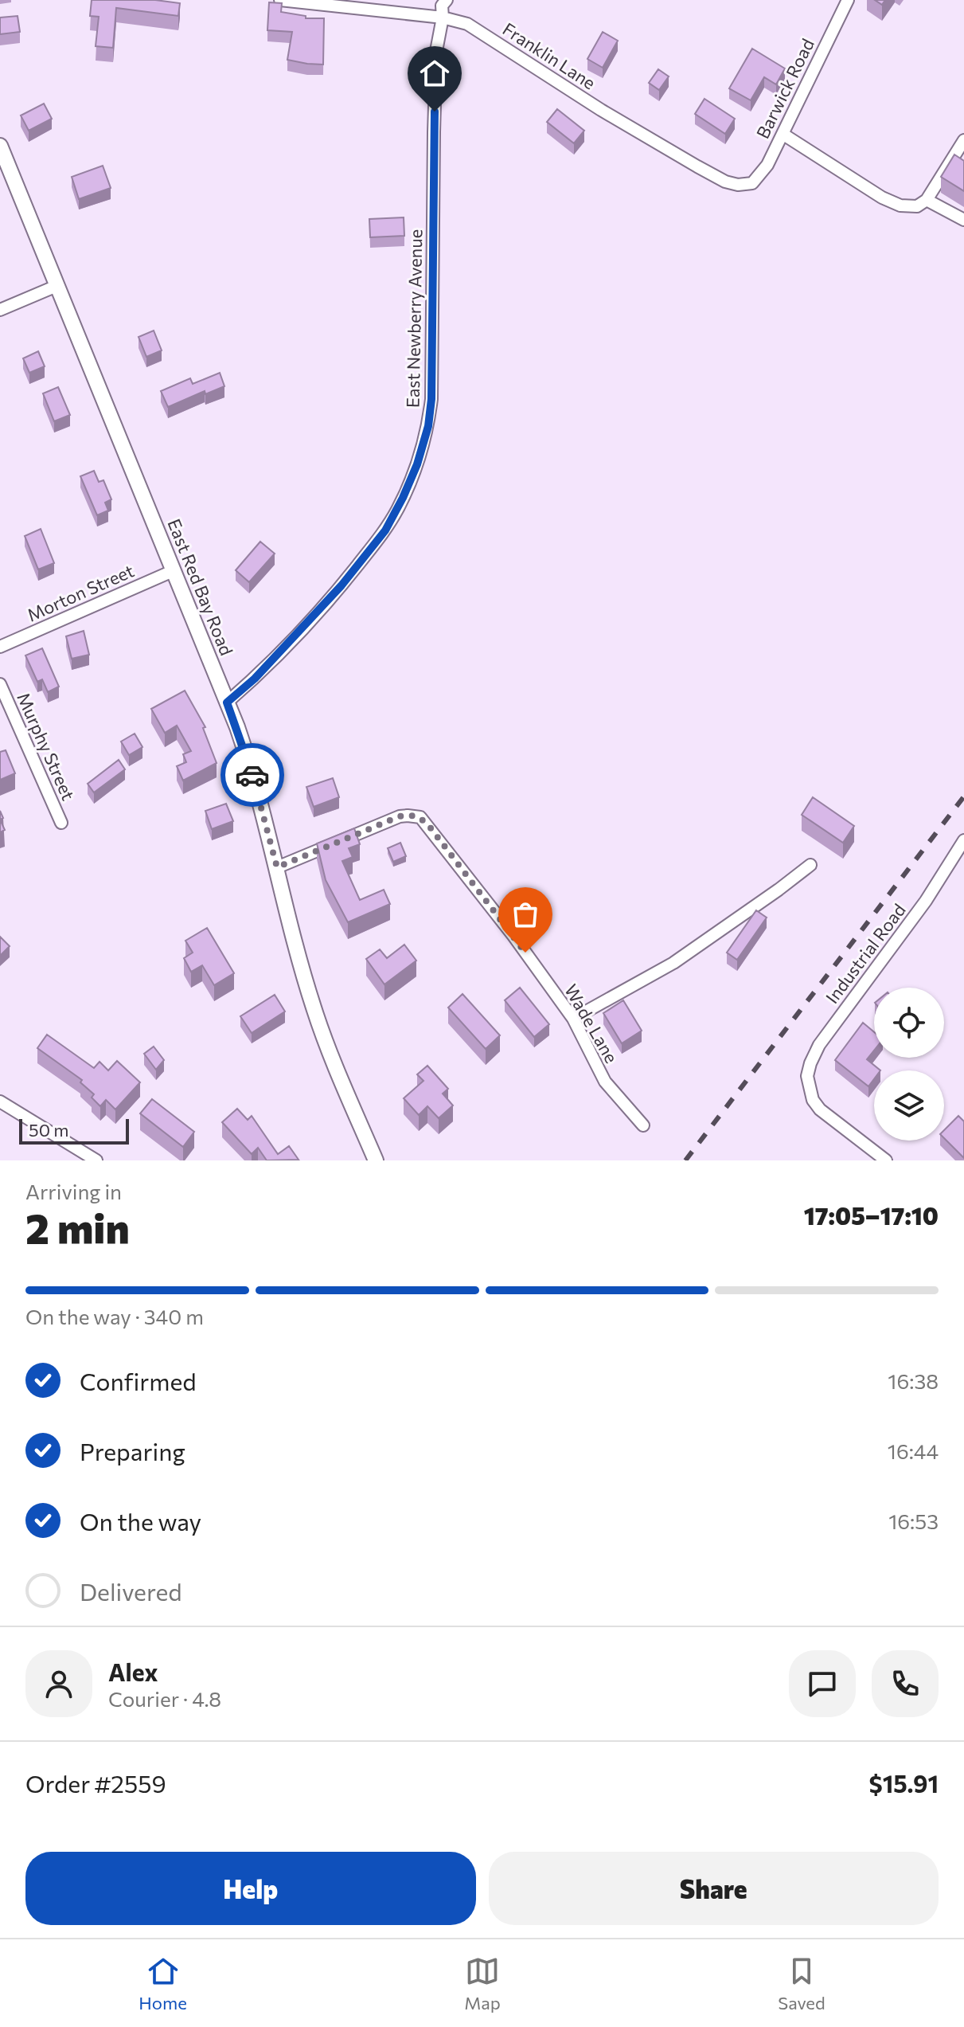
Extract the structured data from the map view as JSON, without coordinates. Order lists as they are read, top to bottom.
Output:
{
  "streets": {
    "street": [
      "Franklin Lane",
      "Barwick Road",
      "East Newberry Avenue",
      "East Red Bay Road",
      "Morton Street",
      "Murphy Street",
      "Industrial Road",
      "Wade Lane"
    ]
  },
  "crossings": [
    ["Franklin Lane", "Barwick Road"],
    ["Franklin Lane", "East Newberry Avenue"],
    ["East Newberry Avenue", "East Red Bay Road"],
    ["East Red Bay Road", "Morton Street"],
    ["East Red Bay Road", "Wade Lane"]
  ],
  "scale_bar": "50 m",
  "page": {
    "scale": "50 m",
    "heading": ["2 min", "Arriving in", "17:05–17:10"],
    "panel": [
      "Alex",
      "Courier · 4.8",
      "Order #2559",
      "$15.91"
    ],
    "bar": "On the way · 340 m",
    "list": [
      ["Confirmed", "16:38"],
      ["Preparing", "16:44"],
      ["On the way", "16:53"],
      "Delivered"
    ],
    "buttons": ["Help", "Share"],
    "tabs": ["Home", "Map", "Saved"]
  }
}
